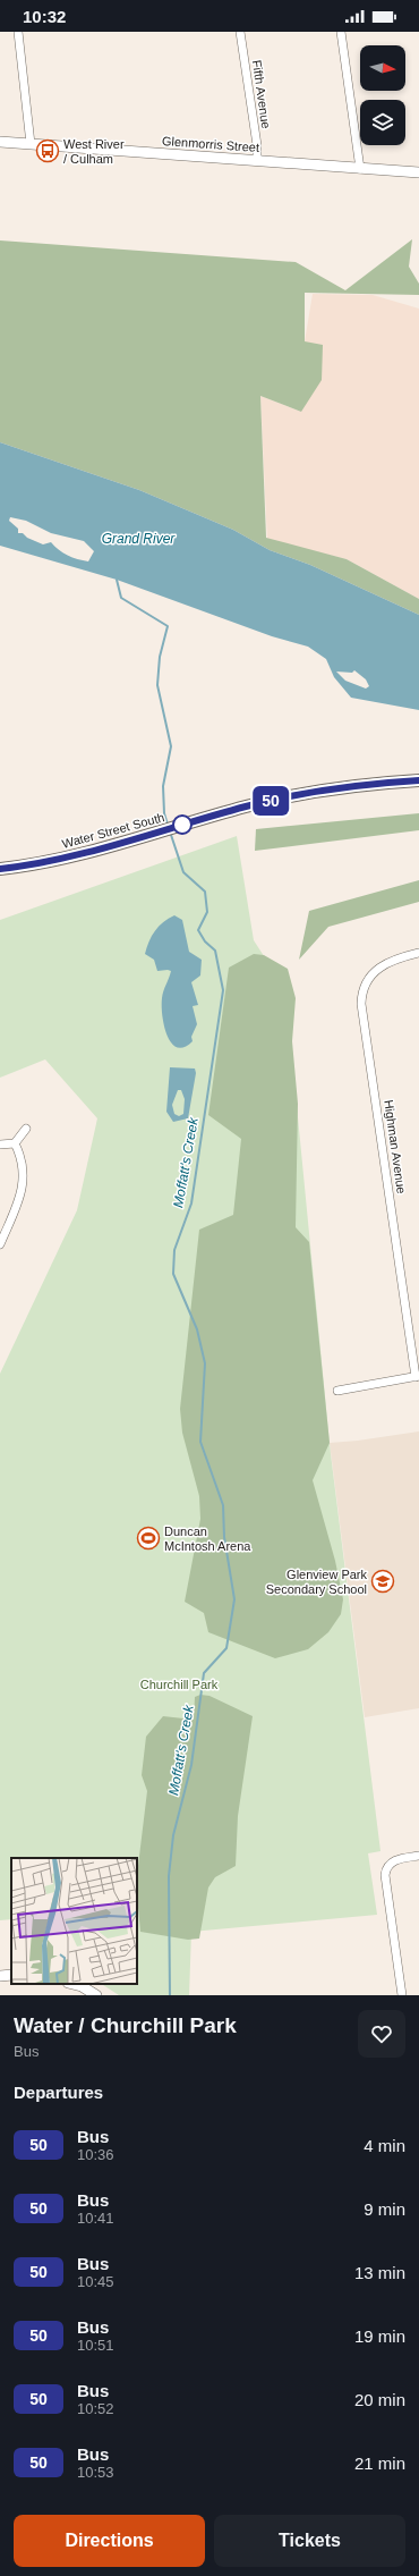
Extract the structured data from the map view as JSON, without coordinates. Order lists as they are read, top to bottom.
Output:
{
  "streets": {
    "main road": ["Water Street South"],
    "street": ["Fifth Avenue", "Glenmorris Street", "Highman Avenue"]
  },
  "crossings": [
    ["Fifth Avenue", "Glenmorris Street"]
  ],
  "water": ["Grand River", "Moffatt's Creek"],
  "parks": ["Churchill Park"],
  "places": {
    "bus stop": ["West River / Culham"],
    "sports": ["Duncan McIntosh Arena"],
    "school or university": ["Glenview Park Secondary School"]
  },
  "lines": ["bus line 50"],
  "north": "right",
  "page": {
    "status": "10:32",
    "on_map": "50",
    "heading": [
      ["Water / Churchill Park", "Bus"],
      "Departures"
    ],
    "list": [
      {
        "mark": "50",
        "name": "Bus",
        "note": "10:36",
        "value": "4 min"
      },
      {
        "mark": "50",
        "name": "Bus",
        "note": "10:41",
        "value": "9 min"
      },
      {
        "mark": "50",
        "name": "Bus",
        "note": "10:45",
        "value": "13 min"
      },
      {
        "mark": "50",
        "name": "Bus",
        "note": "10:51",
        "value": "19 min"
      },
      {
        "mark": "50",
        "name": "Bus",
        "note": "10:52",
        "value": "20 min"
      },
      {
        "mark": "50",
        "name": "Bus",
        "note": "10:53",
        "value": "21 min"
      }
    ],
    "buttons": ["Directions", "Tickets"]
  }
}
